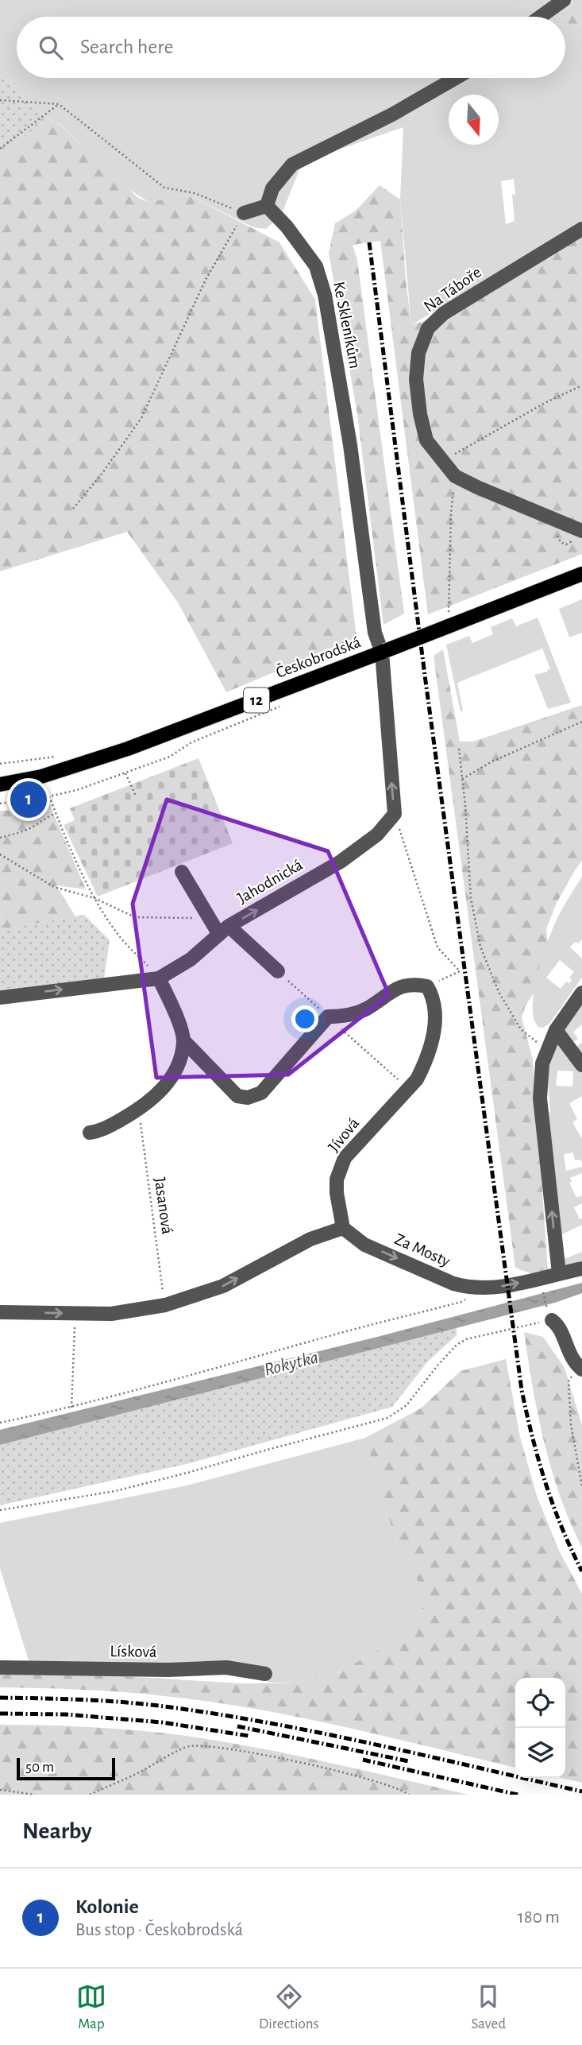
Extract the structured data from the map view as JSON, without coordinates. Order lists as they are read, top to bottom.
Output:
{
  "streets": {
    "main road": ["Českobrodská", "12"],
    "street": [
      "Na Táboře",
      "Ke Skleníkům",
      "Jahodnická",
      "Jívová",
      "Za Mosty",
      "Lísková"
    ],
    "path": ["Jasanová"]
  },
  "crossings": [
    ["Ke Skleníkům", "Českobrodská"],
    ["Jívová", "Za Mosty"]
  ],
  "one_way": ["Jahodnická", "Za Mosty"],
  "water": ["Rokytka"],
  "scale_bar": "50 m",
  "north": "bottom",
  "page": {
    "search": "Search here",
    "pins": "1",
    "scale": "50 m",
    "heading": "Nearby",
    "list": [
      {
        "mark": "1",
        "name": "Kolonie",
        "note": "Bus stop · Českobrodská",
        "value": "180 m"
      }
    ],
    "nav": ["Map", "Directions", "Saved"]
  }
}
